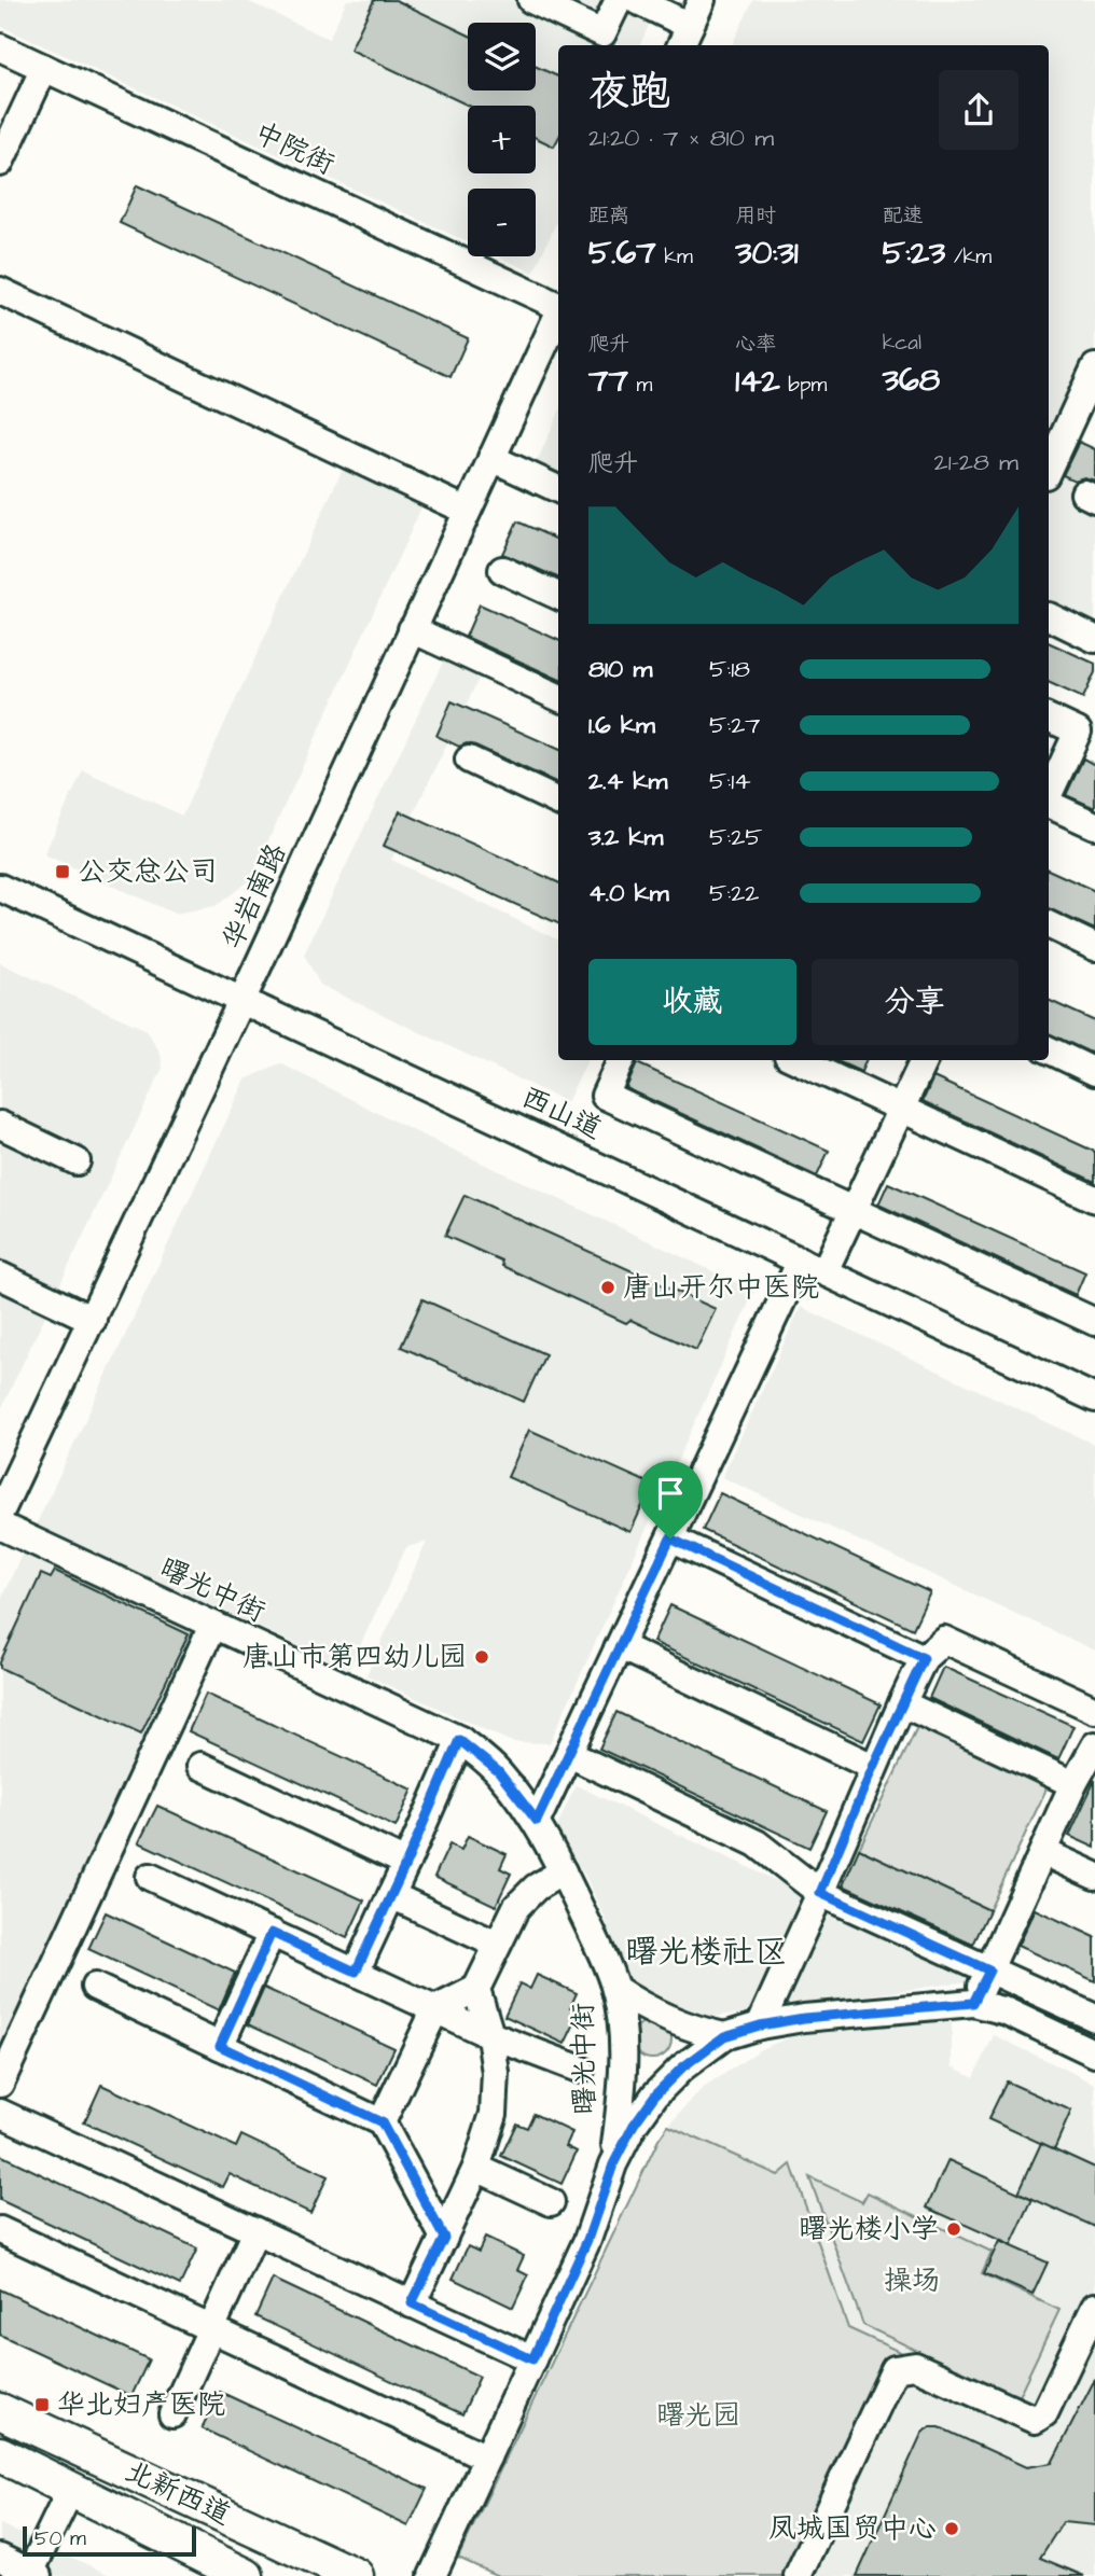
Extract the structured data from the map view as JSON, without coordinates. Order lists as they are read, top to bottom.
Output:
{
  "streets": {
    "main road": ["北新西道"],
    "street": [
      "中院街",
      "华岩南路",
      "西山道",
      "曙光中街"
    ]
  },
  "crossings": [
    ["华岩南路", "西山道"]
  ],
  "districts": ["曙光楼社区"],
  "parks": ["操场", "曙光园"],
  "places": {
    "transit": ["公交总公司", "华北妇产医院"],
    "other": [
      "唐山开尔中医院",
      "唐山市第四幼儿园",
      "曙光楼小学",
      "凤城国贸中心"
    ]
  },
  "scale_bar": "50 m",
  "page": {
    "map_buttons": ["+", "−"],
    "heading": ["夜跑", "21:20 · 7 × 810 m"],
    "stats": [
      ["距离", "5.67 km"],
      ["用时", "30:31"],
      ["配速", "5:23 /km"],
      ["爬升", "77 m"],
      ["心率", "142 bpm"],
      ["kcal", "368"]
    ],
    "chart": ["爬升", "21–28 m"],
    "list": [
      {
        "name": "810 m",
        "note": "5:18"
      },
      {
        "name": "1.6 km",
        "note": "5:27"
      },
      {
        "name": "2.4 km",
        "note": "5:14"
      },
      {
        "name": "3.2 km",
        "note": "5:25"
      },
      {
        "name": "4.0 km",
        "note": "5:22"
      }
    ],
    "buttons": ["收藏", "分享"],
    "scale": "50 m"
  }
}
